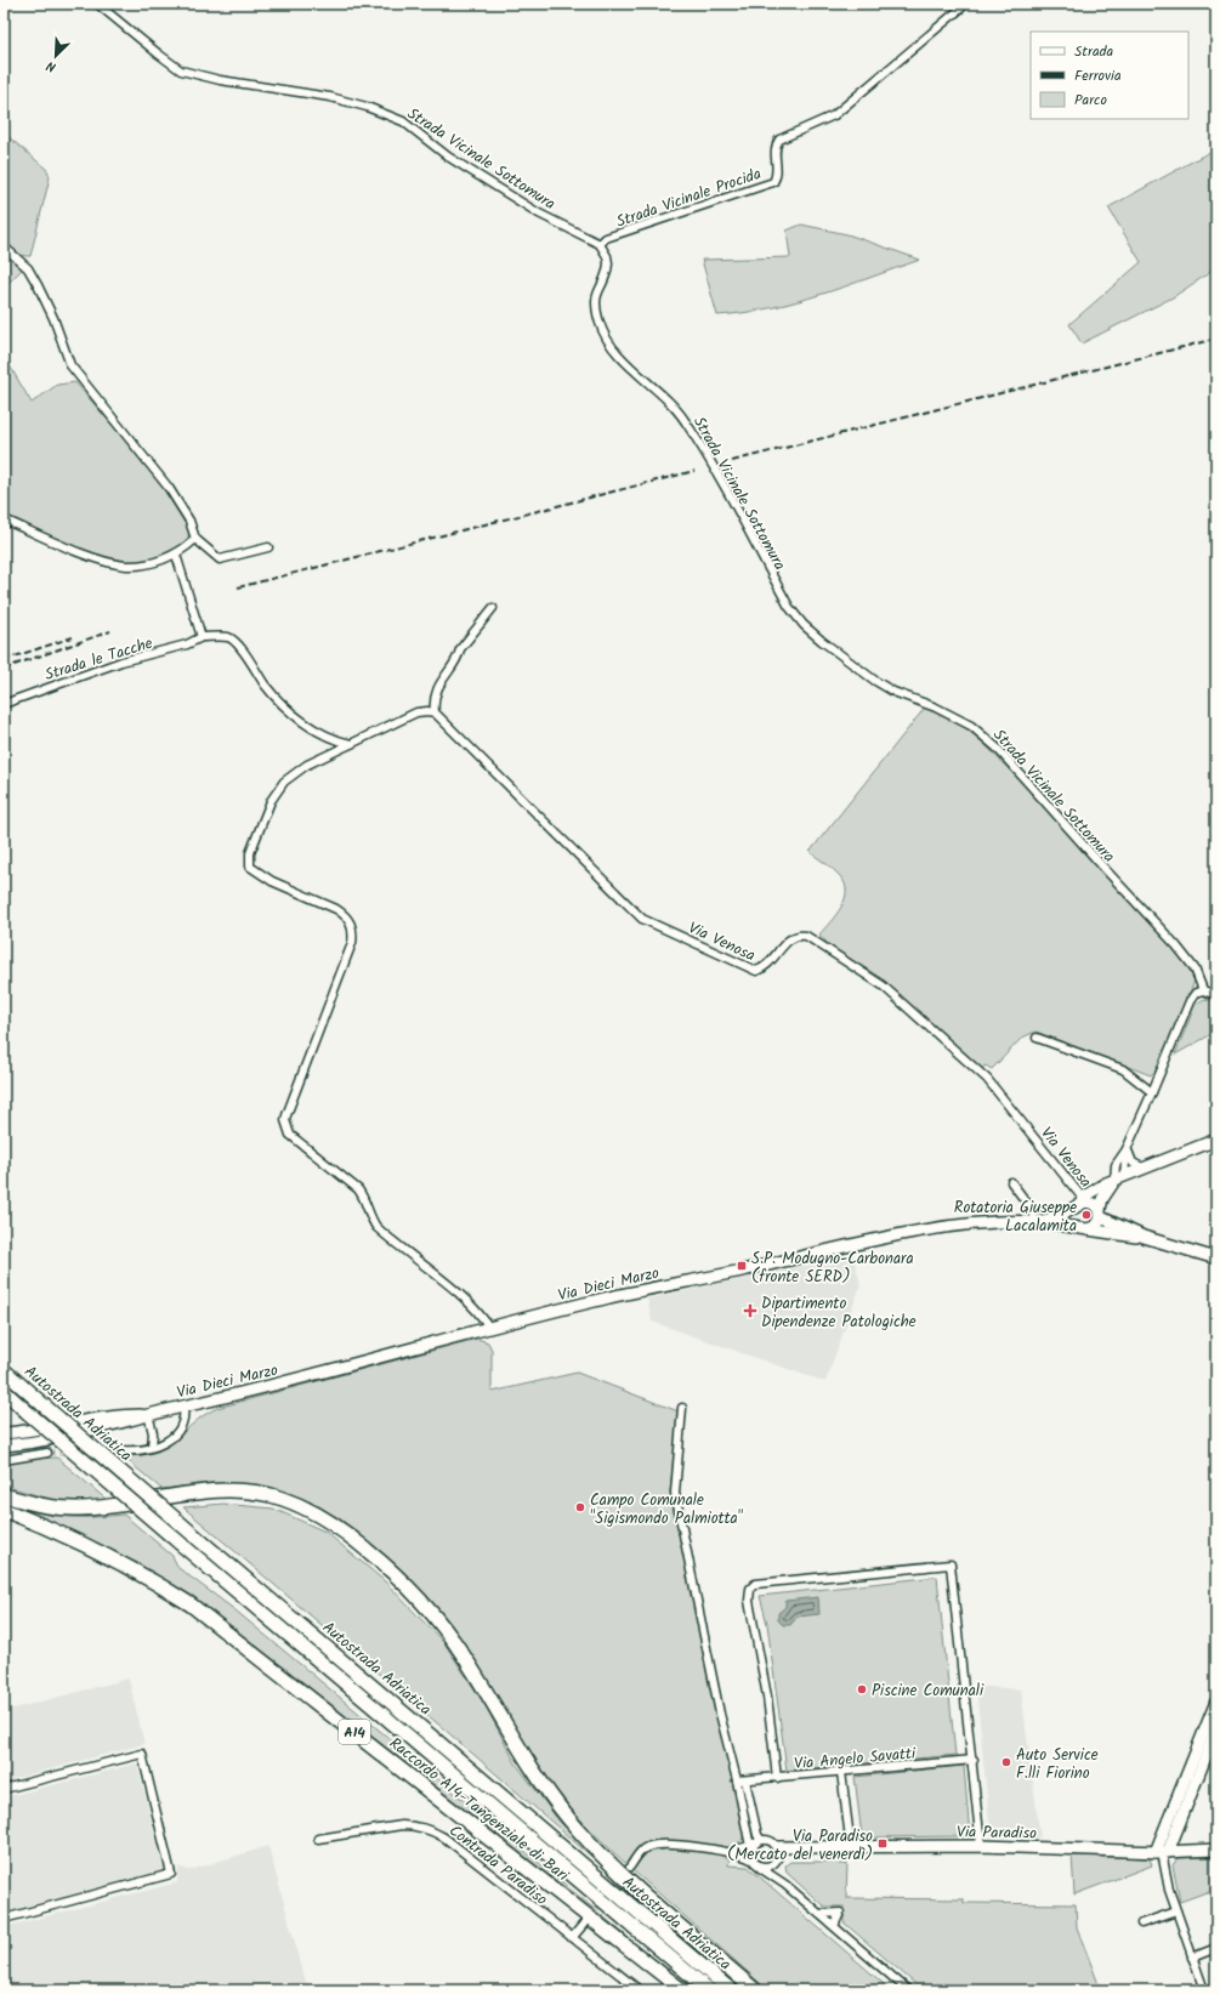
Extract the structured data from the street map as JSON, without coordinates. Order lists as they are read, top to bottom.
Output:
{
  "streets": {
    "highway": ["Autostrada Adriatica", "A14", "Raccordo A14-Tangenziale di Bari"],
    "main road": ["Via Dieci Marzo", "Via Paradiso"],
    "street": [
      "Strada Vicinale Sottomura",
      "Strada Vicinale Procida",
      "Strada le Tacche",
      "Via Venosa",
      "Via Angelo Savatti",
      "Contrada Paradiso"
    ]
  },
  "crossings": [
    ["Strada Vicinale Sottomura", "Strada Vicinale Procida"],
    ["Via Venosa", "Via Dieci Marzo"]
  ],
  "places": {
    "other": [
      "Rotatoria Giuseppe Lacalamita",
      "Campo Comunale \"Sigismondo Palmiotta\"",
      "Piscine Comunali",
      "Auto Service F.lli Fiorino"
    ],
    "transit": ["S.P. Modugno-Carbonara (fronte SERD)", "Via Paradiso (Mercato del venerdì)"],
    "health": ["Dipartimento Dipendenze Patologiche"]
  },
  "legend": ["Strada", "Ferrovia", "Parco"],
  "north": "bottom left"
}
